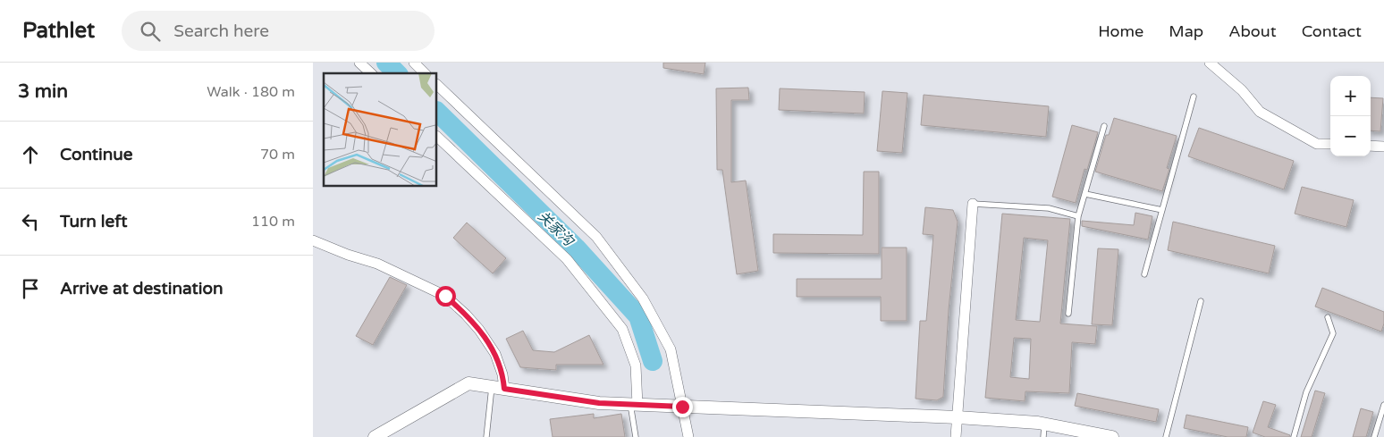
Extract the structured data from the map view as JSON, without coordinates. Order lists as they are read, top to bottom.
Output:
{
  "water": ["关家沟"],
  "page": {
    "header": "Pathlet",
    "search": "Search here",
    "nav": [
      "Home",
      "Map",
      "About",
      "Contact"
    ],
    "heading": ["3 min", "Walk · 180 m"],
    "map_buttons": ["+", "−"],
    "list": [
      ["Continue", "70 m"],
      ["Turn left", "110 m"],
      "Arrive at destination"
    ]
  }
}
